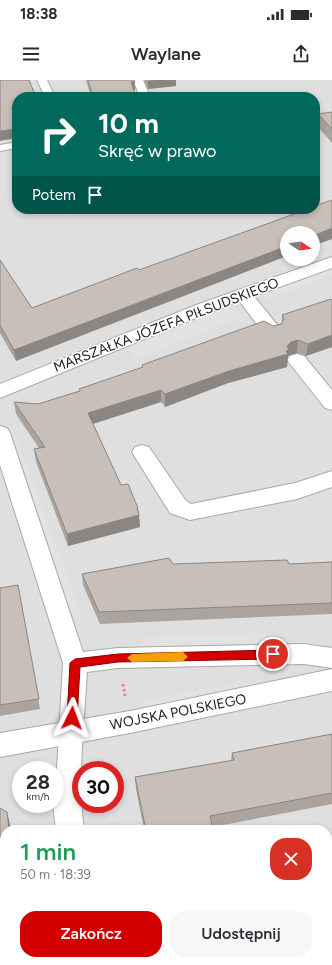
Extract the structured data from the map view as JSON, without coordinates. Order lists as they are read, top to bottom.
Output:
{
  "streets": {
    "street": ["MARSZAŁKA JÓZEFA PIŁSUDSKIEGO", "WOJSKA POLSKIEGO"]
  },
  "north": "right",
  "page": {
    "status": "18:38",
    "header": "Waylane",
    "turn": ["10 m", "Skręć w prawo"],
    "then": "Potem",
    "speed": "28 km/h",
    "limit": "30",
    "heading": ["1 min", "50 m · 18:39"],
    "buttons": ["Zakończ", "Udostępnij"]
  }
}
